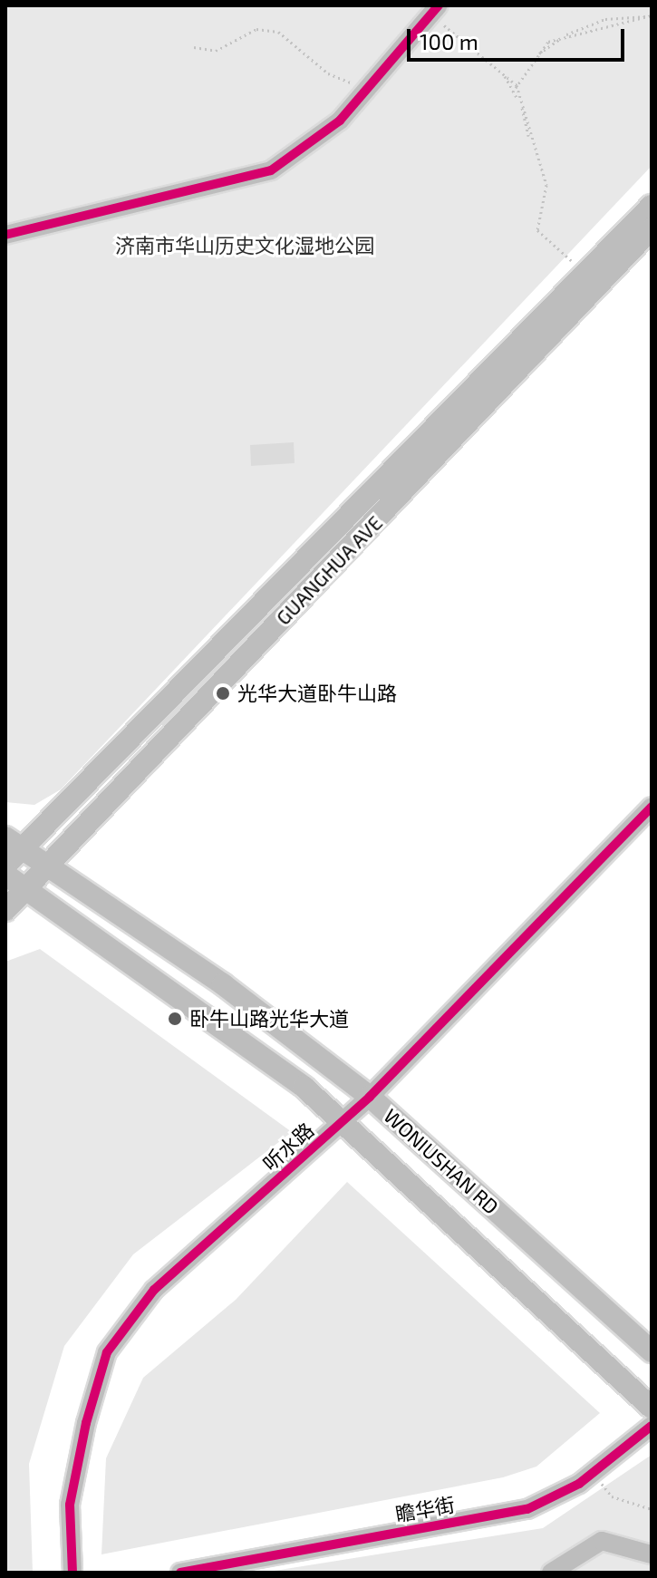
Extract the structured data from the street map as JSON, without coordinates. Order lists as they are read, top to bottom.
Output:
{
  "streets": {
    "main road": ["GUANGHUA AVE", "WONIUSHAN RD"],
    "street": ["听水路", "瞻华街"]
  },
  "crossings": [
    ["GUANGHUA AVE", "WONIUSHAN RD"],
    ["听水路", "WONIUSHAN RD"]
  ],
  "parks": ["济南市华山历史文化湿地公园"],
  "places": ["光华大道卧牛山路", "卧牛山路光华大道"],
  "scale_bar": "100 m"
}
